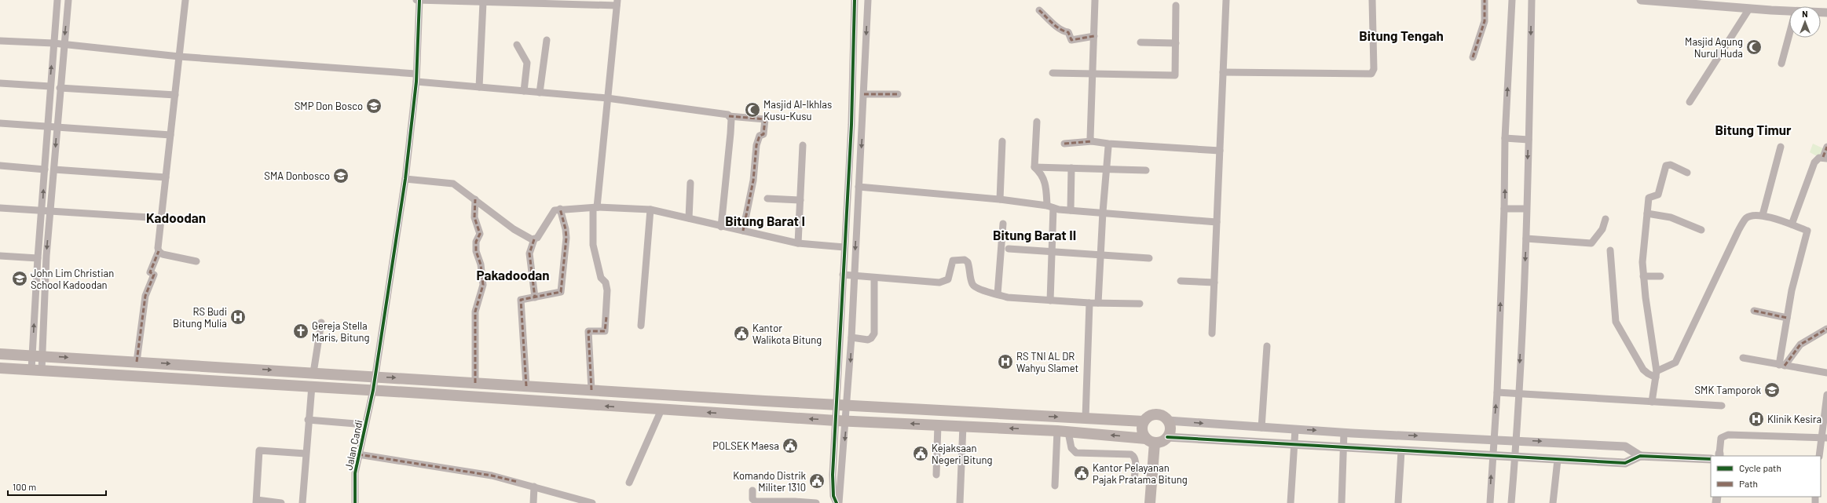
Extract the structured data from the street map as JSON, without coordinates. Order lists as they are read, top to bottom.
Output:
{
  "streets": {
    "street": ["Jalan Candi"]
  },
  "districts": [
    "Bitung Tengah",
    "Bitung Timur",
    "Kadoodan",
    "Bitung Barat I",
    "Bitung Barat II",
    "Pakadoodan"
  ],
  "places": {
    "mosque": ["Masjid Agung Nurul Huda", "Masjid Al-Ikhlas Kusu-Kusu"],
    "school or university": [
      "SMP Don Bosco",
      "SMA Donbosco",
      "John Lim Christian School Kadoodan",
      "SMK Tamporok"
    ],
    "hospital": ["RS Budi Bitung Mulia", "RS TNI AL DR Wahyu Slamet", "Klinik Kesira"],
    "church": ["Gereja Stella Maris, Bitung"],
    "public building": [
      "Kantor Walikota Bitung",
      "POLSEK Maesa",
      "Kejaksaan Negeri Bitung",
      "Kantor Pelayanan Pajak Pratama Bitung",
      "Komando Distrik Militer 1310"
    ]
  },
  "legend": ["Cycle path", "Path"],
  "scale_bar": "100 m",
  "north": "top"
}
